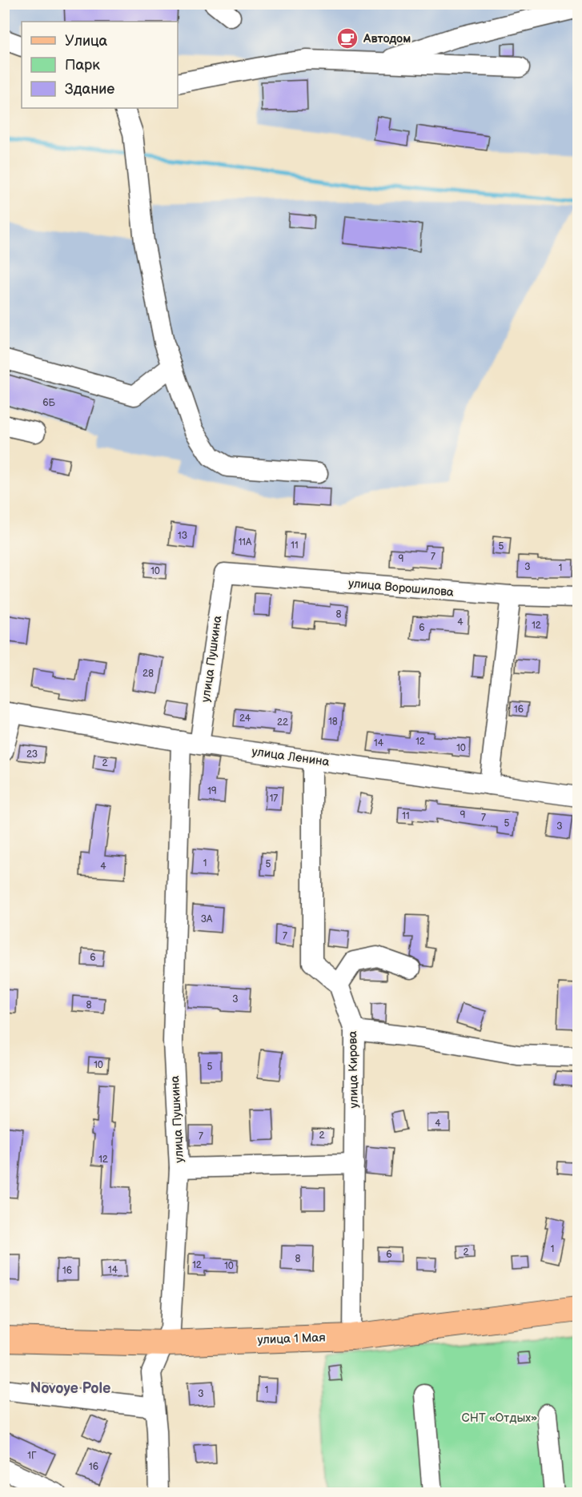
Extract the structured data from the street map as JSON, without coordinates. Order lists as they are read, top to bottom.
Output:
{
  "streets": {
    "main road": ["улица 1 Мая"],
    "street": [
      "улица Ворошилова",
      "улица Пушкина",
      "улица Ленина",
      "улица Кирова"
    ]
  },
  "crossings": [
    ["улица Ворошилова", "улица Пушкина"],
    ["улица Пушкина", "улица Ленина"],
    ["улица Пушкина", "улица 1 Мая"],
    ["улица Кирова", "улица 1 Мая"]
  ],
  "districts": ["Novoye Pole"],
  "parks": ["СНТ «Отдых»"],
  "places": {
    "cafe": ["Автодом"]
  },
  "house_numbers": [
    "6Б",
    "13",
    "11А",
    "11",
    "5",
    "7",
    "9",
    "3",
    "1",
    "10",
    "8",
    "4",
    "12",
    "6",
    "28",
    "16",
    "24",
    "18",
    "22",
    "12",
    "14",
    "10",
    "23",
    "2",
    "19",
    "17",
    "9",
    "11",
    "7",
    "5",
    "3",
    "1",
    "5",
    "4",
    "3А",
    "7",
    "6",
    "3",
    "8",
    "10",
    "5",
    "4",
    "2",
    "7",
    "12",
    "1",
    "2",
    "6",
    "8",
    "12",
    "10",
    "14",
    "16",
    "1",
    "3",
    "1Г",
    "16"
  ],
  "legend": ["Улица", "Парк", "Здание"]
}
